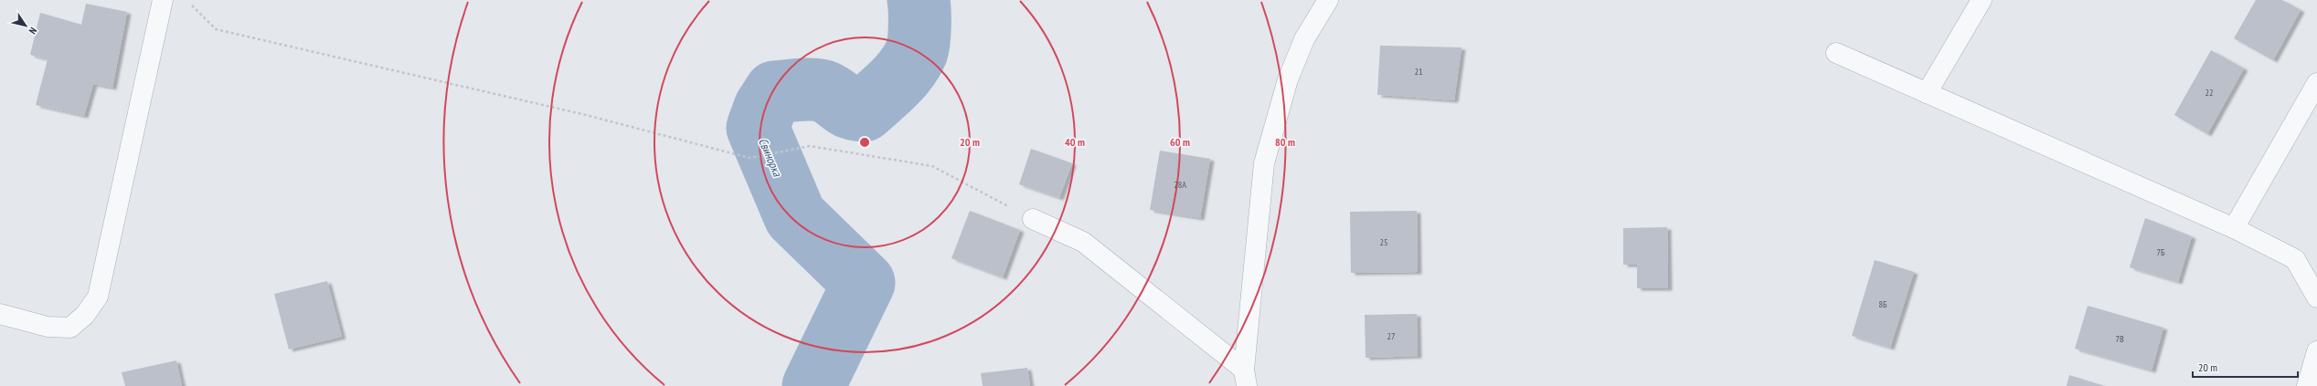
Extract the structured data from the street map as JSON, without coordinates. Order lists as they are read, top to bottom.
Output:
{
  "water": ["Свинорка"],
  "house_numbers": [
    "21",
    "22",
    "28А",
    "25",
    "7Б",
    "8Б",
    "27",
    "7В"
  ],
  "scale_bar": "20 m",
  "north": "bottom right",
  "rings": [
    "20 m",
    "40 m",
    "60 m",
    "80 m"
  ]
}
